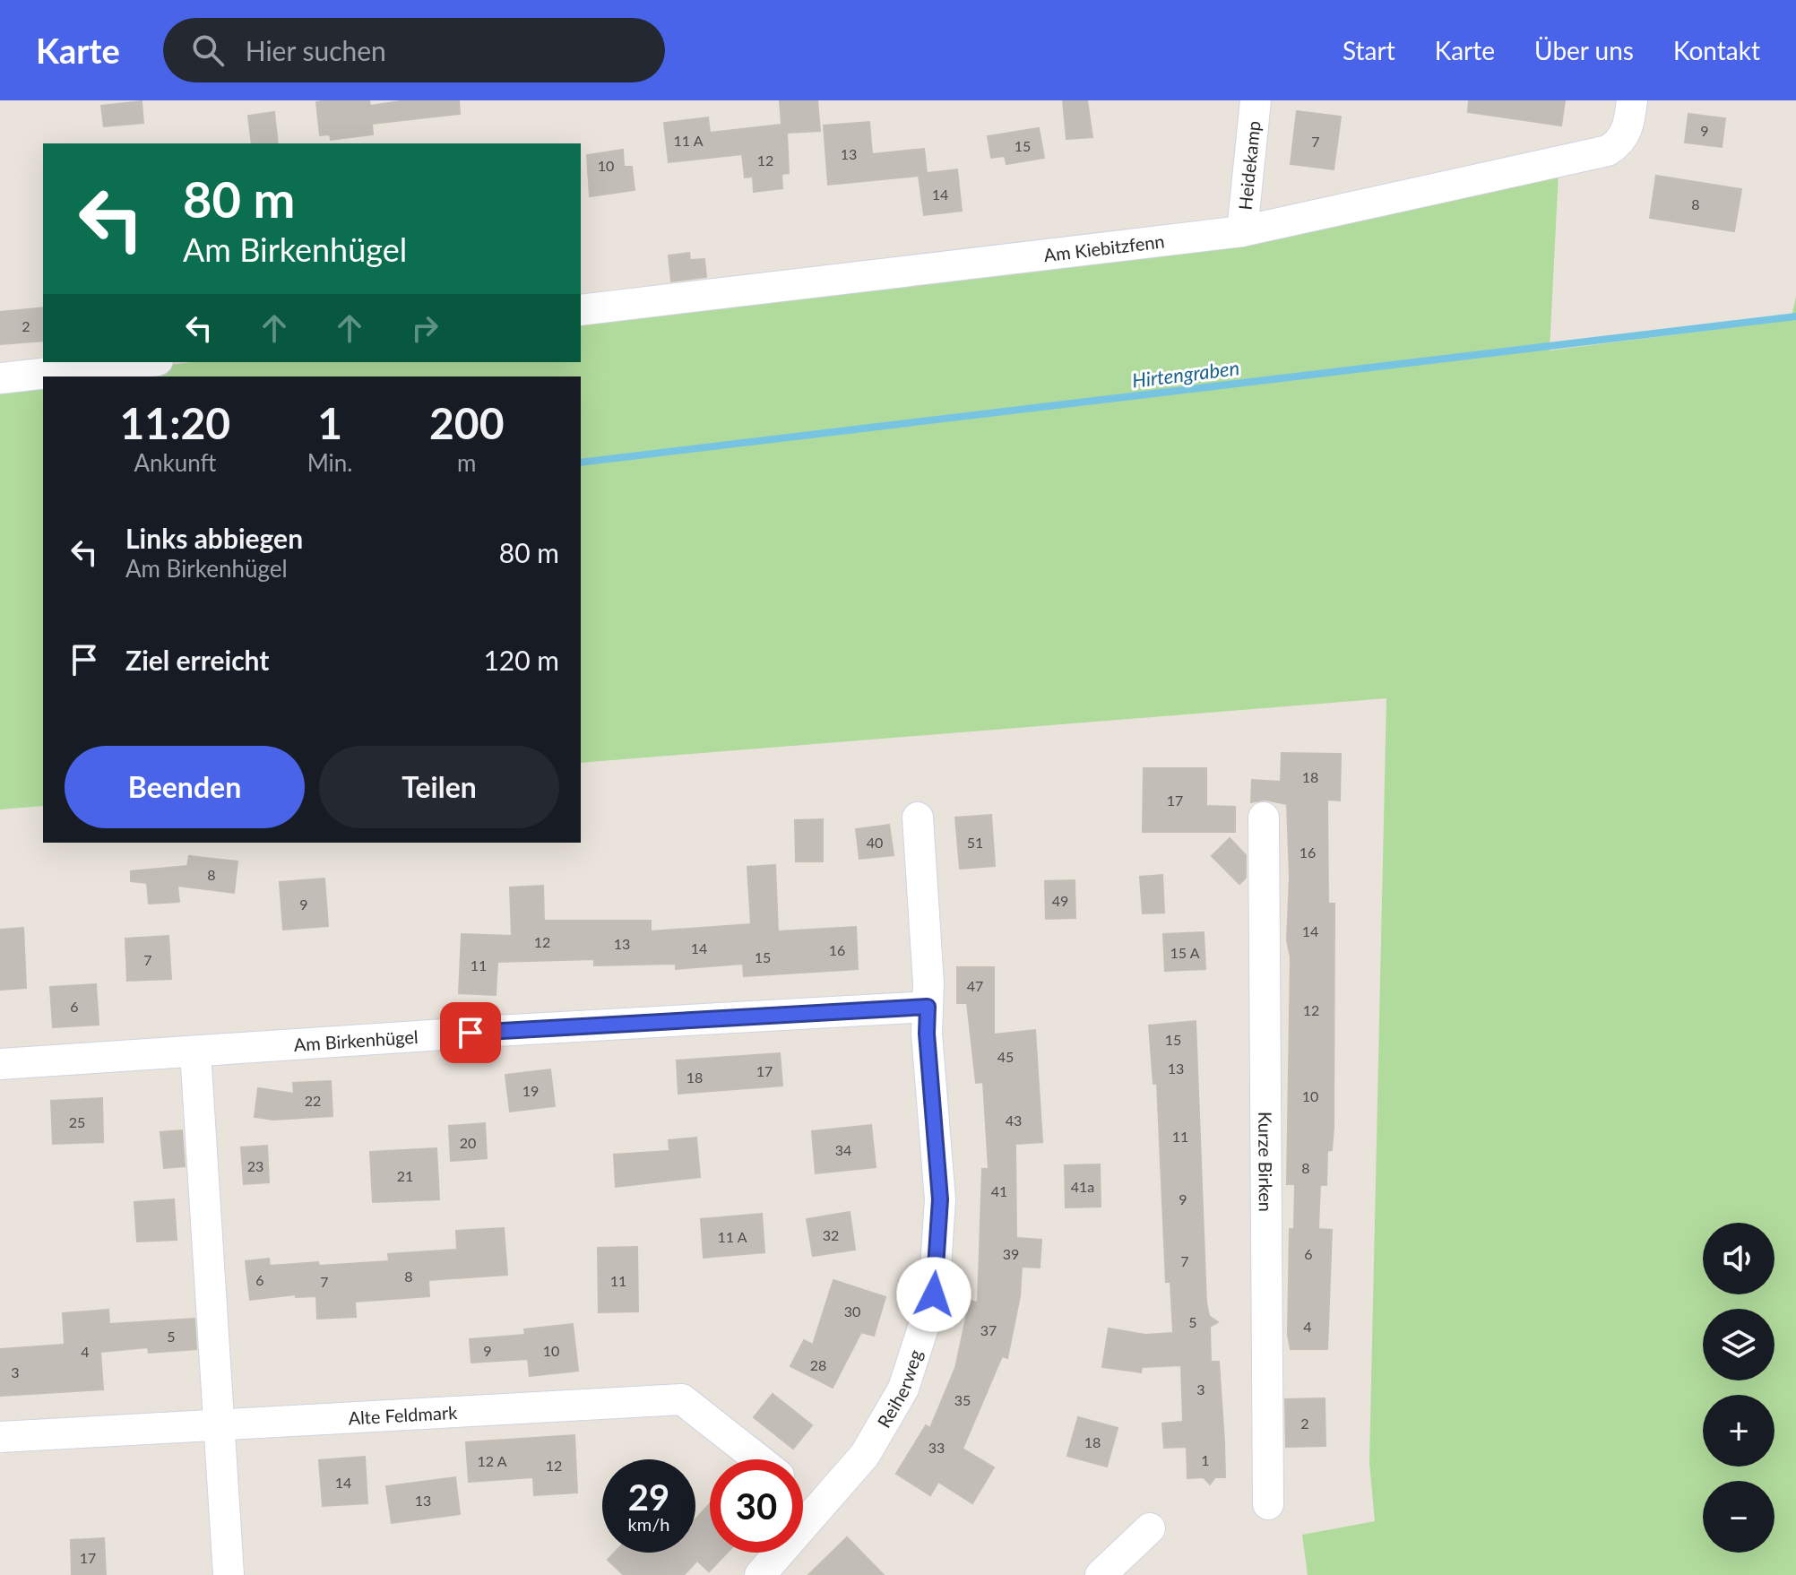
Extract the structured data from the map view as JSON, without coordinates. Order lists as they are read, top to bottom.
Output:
{
  "streets": {
    "street": [
      "Heidekamp",
      "Am Kiebitzfenn",
      "Am Birkenhügel",
      "Kurze Birken",
      "Reiherweg",
      "Alte Feldmark"
    ]
  },
  "crossings": [
    ["Heidekamp", "Am Kiebitzfenn"],
    ["Am Birkenhügel", "Reiherweg"]
  ],
  "water": ["Hirtengraben"],
  "house_numbers": [
    "9",
    "11 A",
    "7",
    "15",
    "13",
    "12",
    "10",
    "14",
    "8",
    "2",
    "18",
    "17",
    "40",
    "51",
    "16",
    "8",
    "49",
    "9",
    "14",
    "12",
    "13",
    "14",
    "16",
    "15 A",
    "15",
    "7",
    "11",
    "47",
    "6",
    "12",
    "15",
    "45",
    "13",
    "17",
    "18",
    "19",
    "10",
    "22",
    "43",
    "25",
    "11",
    "20",
    "34",
    "23",
    "8",
    "21",
    "41a",
    "41",
    "9",
    "32",
    "11 A",
    "39",
    "6",
    "7",
    "8",
    "6",
    "11",
    "7",
    "30",
    "5",
    "4",
    "37",
    "5",
    "9",
    "10",
    "4",
    "28",
    "3",
    "3",
    "35",
    "2",
    "18",
    "33",
    "1",
    "12 A",
    "12",
    "14",
    "13",
    "17"
  ],
  "page": {
    "header": "Karte",
    "search": "Hier suchen",
    "nav": [
      "Start",
      "Karte",
      "Über uns",
      "Kontakt"
    ],
    "turn": ["80 m", "Am Birkenhügel"],
    "eta": [
      "11:20",
      "Ankunft",
      "1",
      "Min.",
      "200",
      "m"
    ],
    "list": [
      {
        "name": "Links abbiegen",
        "note": "Am Birkenhügel",
        "value": "80 m"
      },
      {
        "name": "Ziel erreicht",
        "value": "120 m"
      }
    ],
    "buttons": ["Beenden", "Teilen"],
    "map_buttons": ["+", "−"],
    "speed": "29 km/h",
    "limit": "30"
  }
}
